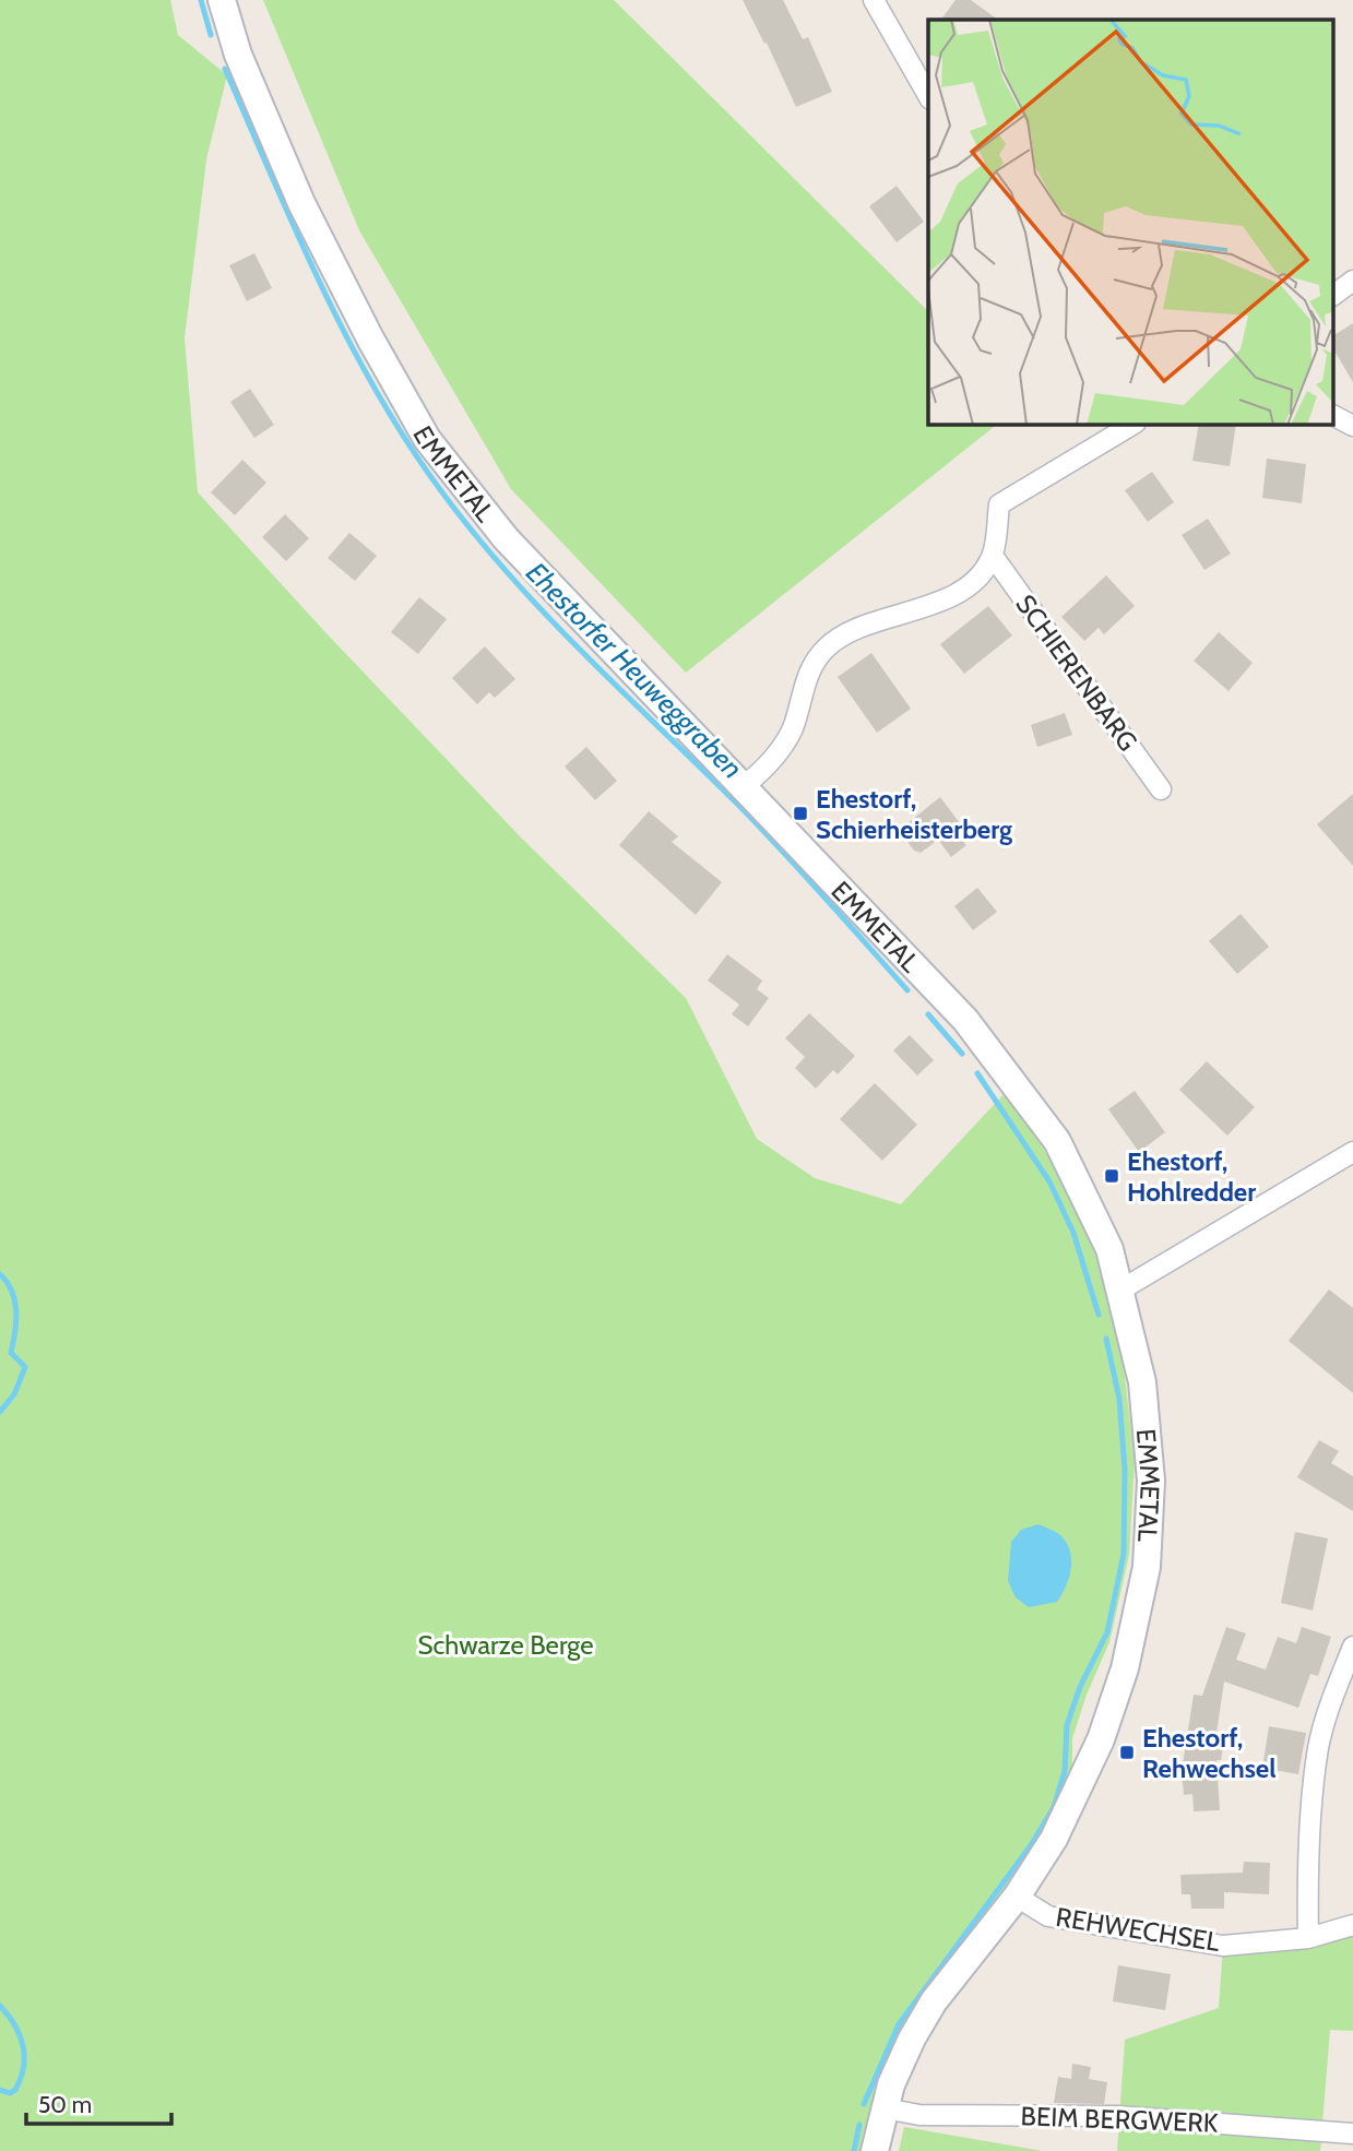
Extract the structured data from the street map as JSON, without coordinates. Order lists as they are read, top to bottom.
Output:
{
  "streets": {
    "main road": ["EMMETAL"],
    "street": ["SCHIERENBARG", "REHWECHSEL", "BEIM BERGWERK"]
  },
  "crossings": [
    ["EMMETAL", "REHWECHSEL"],
    ["EMMETAL", "BEIM BERGWERK"]
  ],
  "water": ["Ehestorfer Heuweggraben"],
  "parks": ["Schwarze Berge"],
  "places": {
    "transit": ["Ehestorf, Schierheisterberg", "Ehestorf, Hohlredder", "Ehestorf, Rehwechsel"]
  },
  "scale_bar": "50 m"
}
